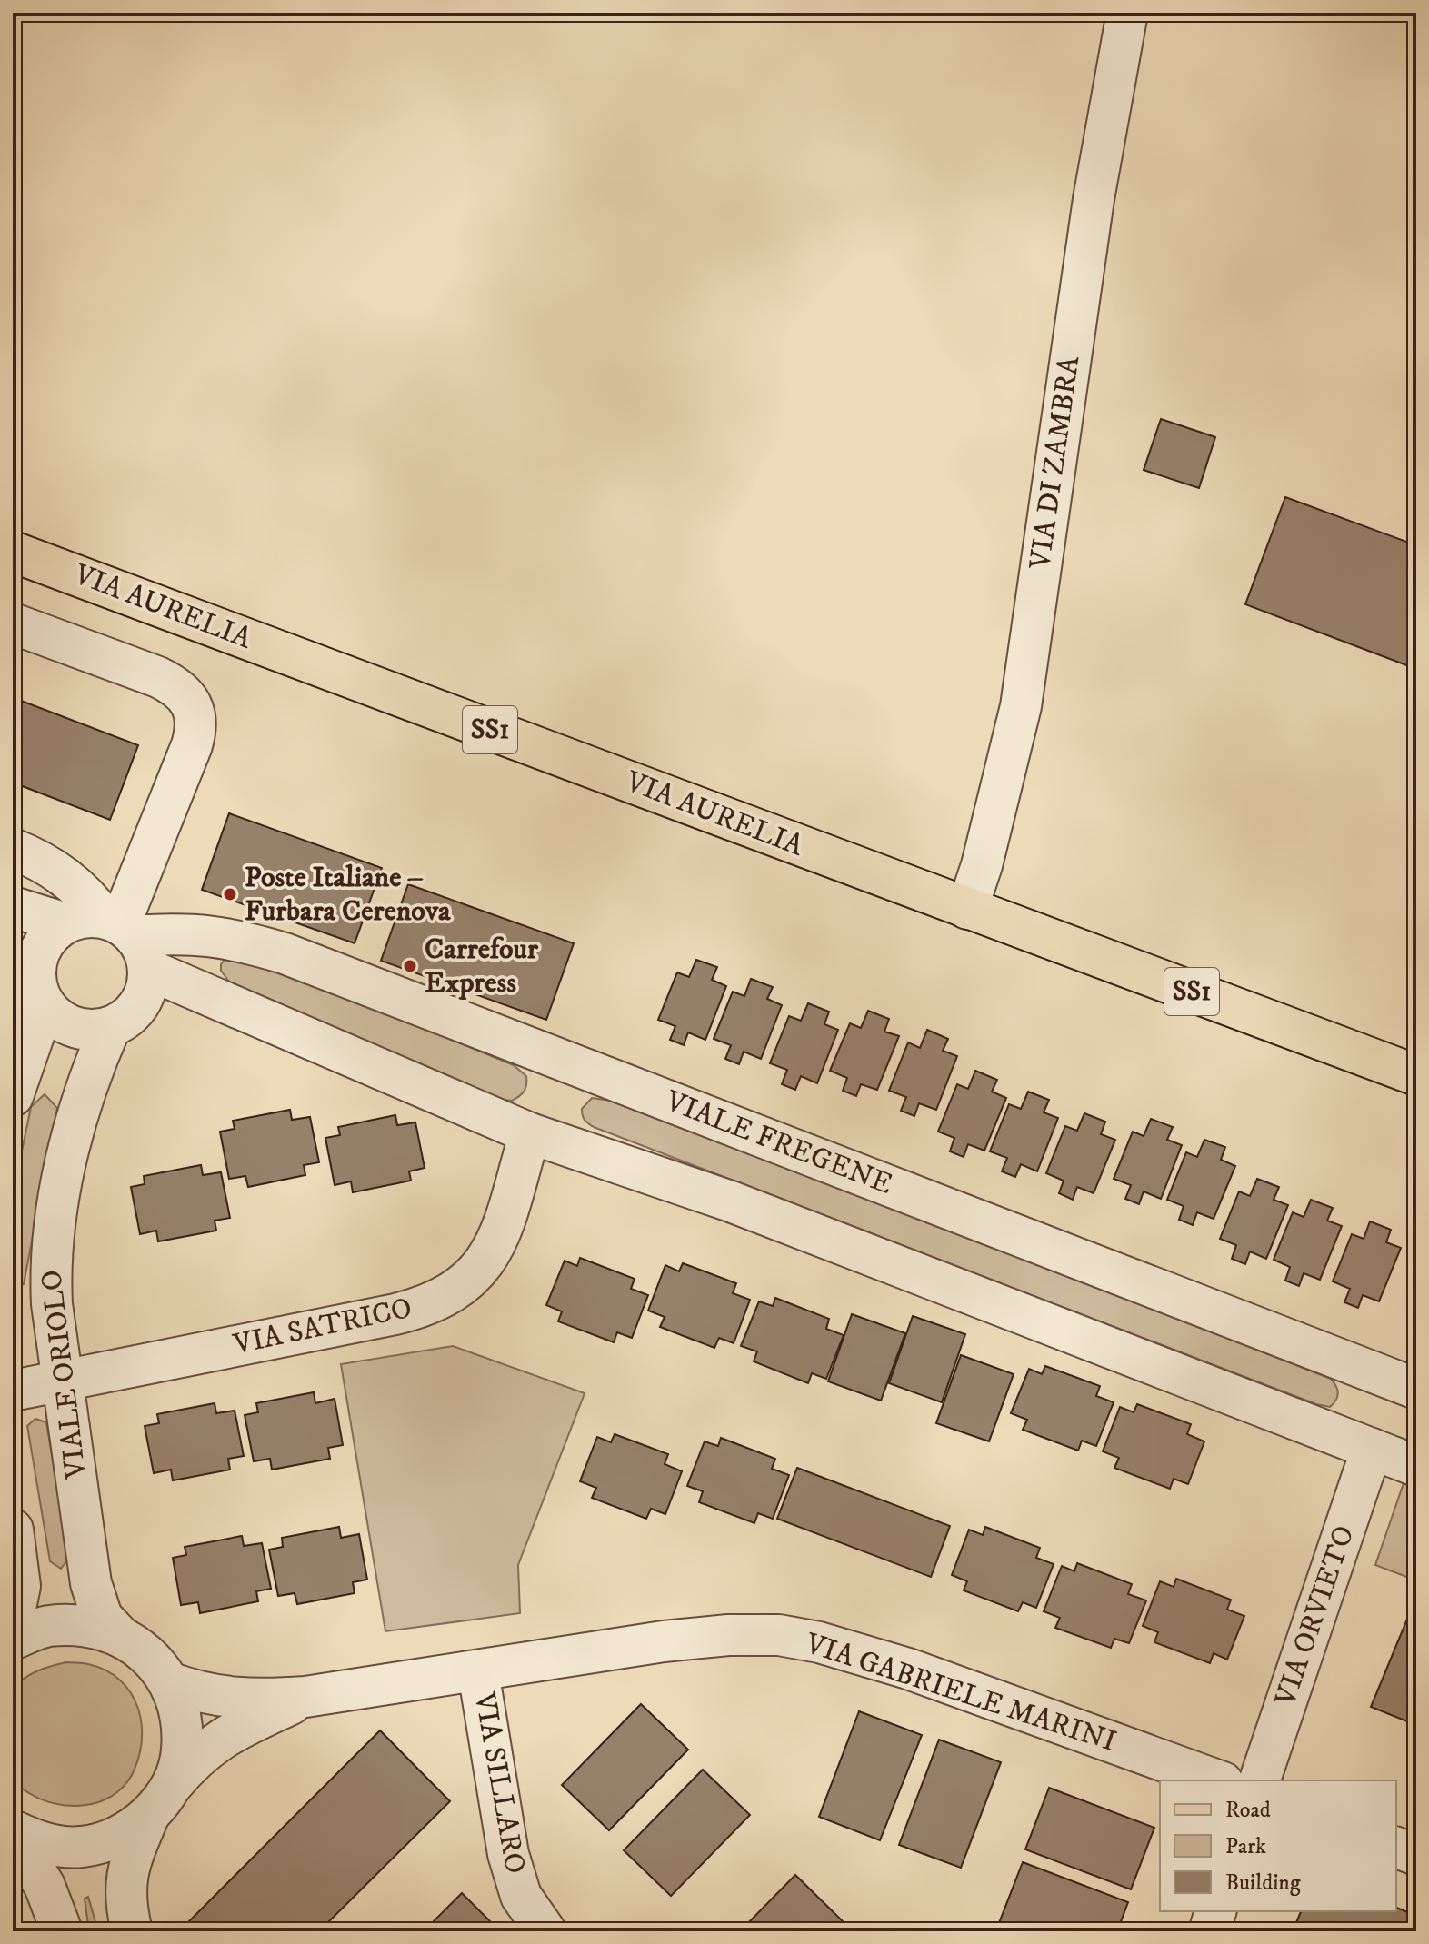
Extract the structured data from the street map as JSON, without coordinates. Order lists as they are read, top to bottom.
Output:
{
  "streets": {
    "main road": ["VIA AURELIA", "SS1"],
    "street": [
      "VIA DI ZAMBRA",
      "VIALE FREGENE",
      "VIA SATRICO",
      "VIALE ORIOLO",
      "VIA ORVIETO",
      "VIA GABRIELE MARINI",
      "VIA SILLARO"
    ]
  },
  "crossings": [
    ["VIA DI ZAMBRA", "VIA AURELIA"],
    ["VIALE FREGENE", "VIA SATRICO"],
    ["VIALE FREGENE", "VIALE ORIOLO"],
    ["VIALE FREGENE", "VIA ORVIETO"],
    ["VIA SATRICO", "VIALE ORIOLO"],
    ["VIA GABRIELE MARINI", "VIA SILLARO"]
  ],
  "places": ["Poste Italiane – Furbara Cerenova", "Carrefour Express"],
  "legend": ["Road", "Park", "Building"]
}
